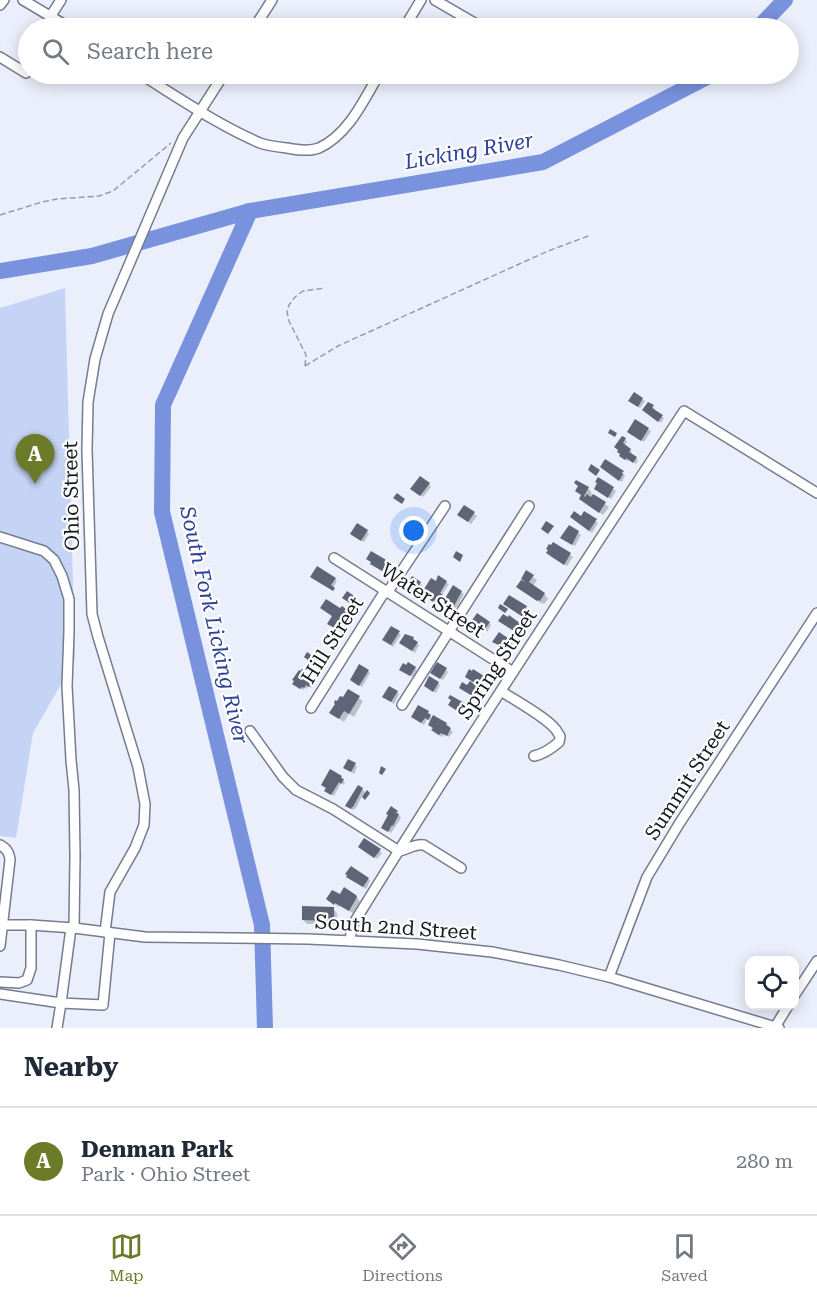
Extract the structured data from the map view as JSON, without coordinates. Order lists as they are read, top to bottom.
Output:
{
  "streets": {
    "street": [
      "Ohio Street",
      "Water Street",
      "Hill Street",
      "Spring Street",
      "Summit Street",
      "South 2nd Street"
    ]
  },
  "crossings": [
    ["Ohio Street", "South 2nd Street"],
    ["Water Street", "Hill Street"],
    ["Water Street", "Spring Street"],
    ["Spring Street", "South 2nd Street"],
    ["Summit Street", "South 2nd Street"]
  ],
  "water": ["Licking River", "South Fork Licking River"],
  "page": {
    "search": "Search here",
    "pins": "A",
    "heading": "Nearby",
    "list": [
      {
        "mark": "A",
        "name": "Denman Park",
        "note": "Park · Ohio Street",
        "value": "280 m"
      }
    ],
    "nav": ["Map", "Directions", "Saved"]
  }
}
